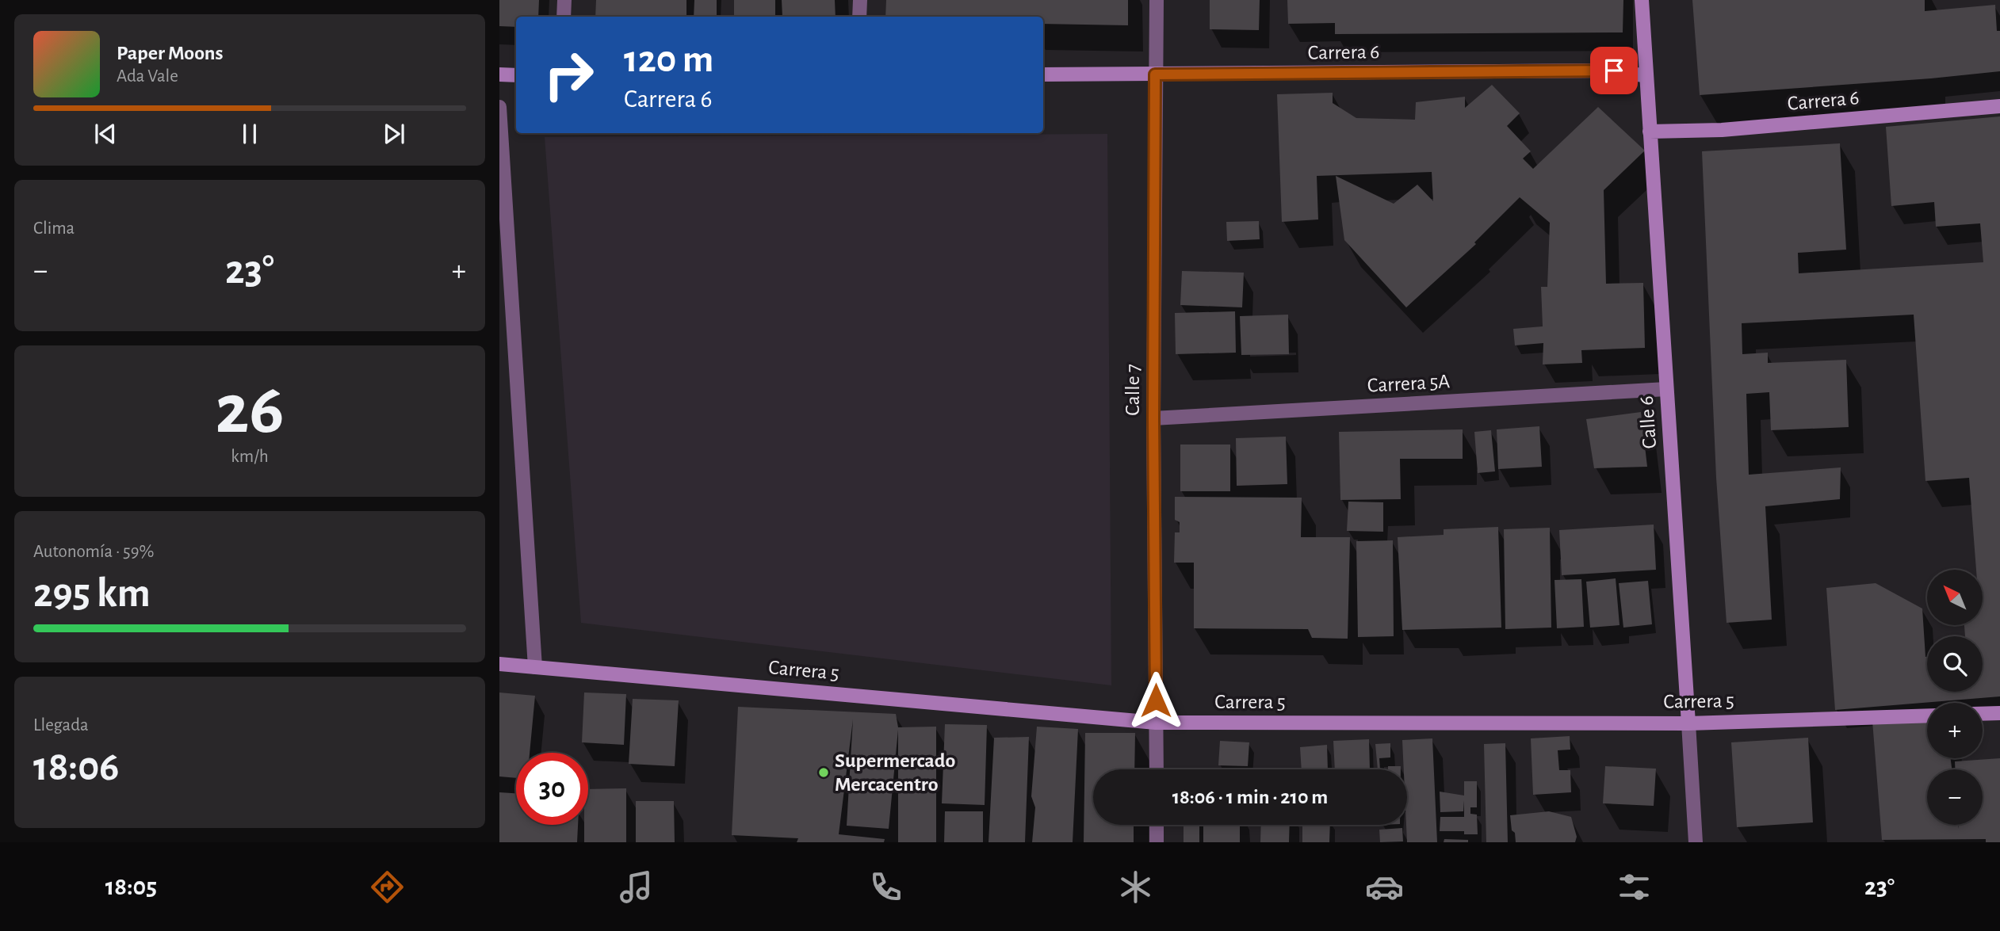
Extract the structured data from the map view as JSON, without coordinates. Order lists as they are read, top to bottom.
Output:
{
  "streets": {
    "street": [
      "Carrera 6",
      "Carrera 5A",
      "Calle 7",
      "Calle 6",
      "Carrera 5"
    ]
  },
  "crossings": [
    ["Carrera 6", "Calle 7"],
    ["Carrera 6", "Calle 6"],
    ["Carrera 5A", "Calle 7"],
    ["Carrera 5A", "Calle 6"],
    ["Calle 7", "Carrera 5"],
    ["Calle 6", "Carrera 5"]
  ],
  "places": ["Supermercado Mercacentro"],
  "north": "top left",
  "page": {
    "turn": ["120 m", "Carrera 6"],
    "song": ["Paper Moons", "Ada Vale"],
    "tile": [
      "Clima",
      ["26", "km/h"],
      ["Autonomía · 59%", "295 km"],
      ["Llegada", "18:06"]
    ],
    "heat": ["−", "23°", "+"],
    "map_buttons": ["+", "−"],
    "limit": "30",
    "trip": "18:06 · 1 min · 210 m",
    "tabs": ["18:05", "23°"]
  }
}
